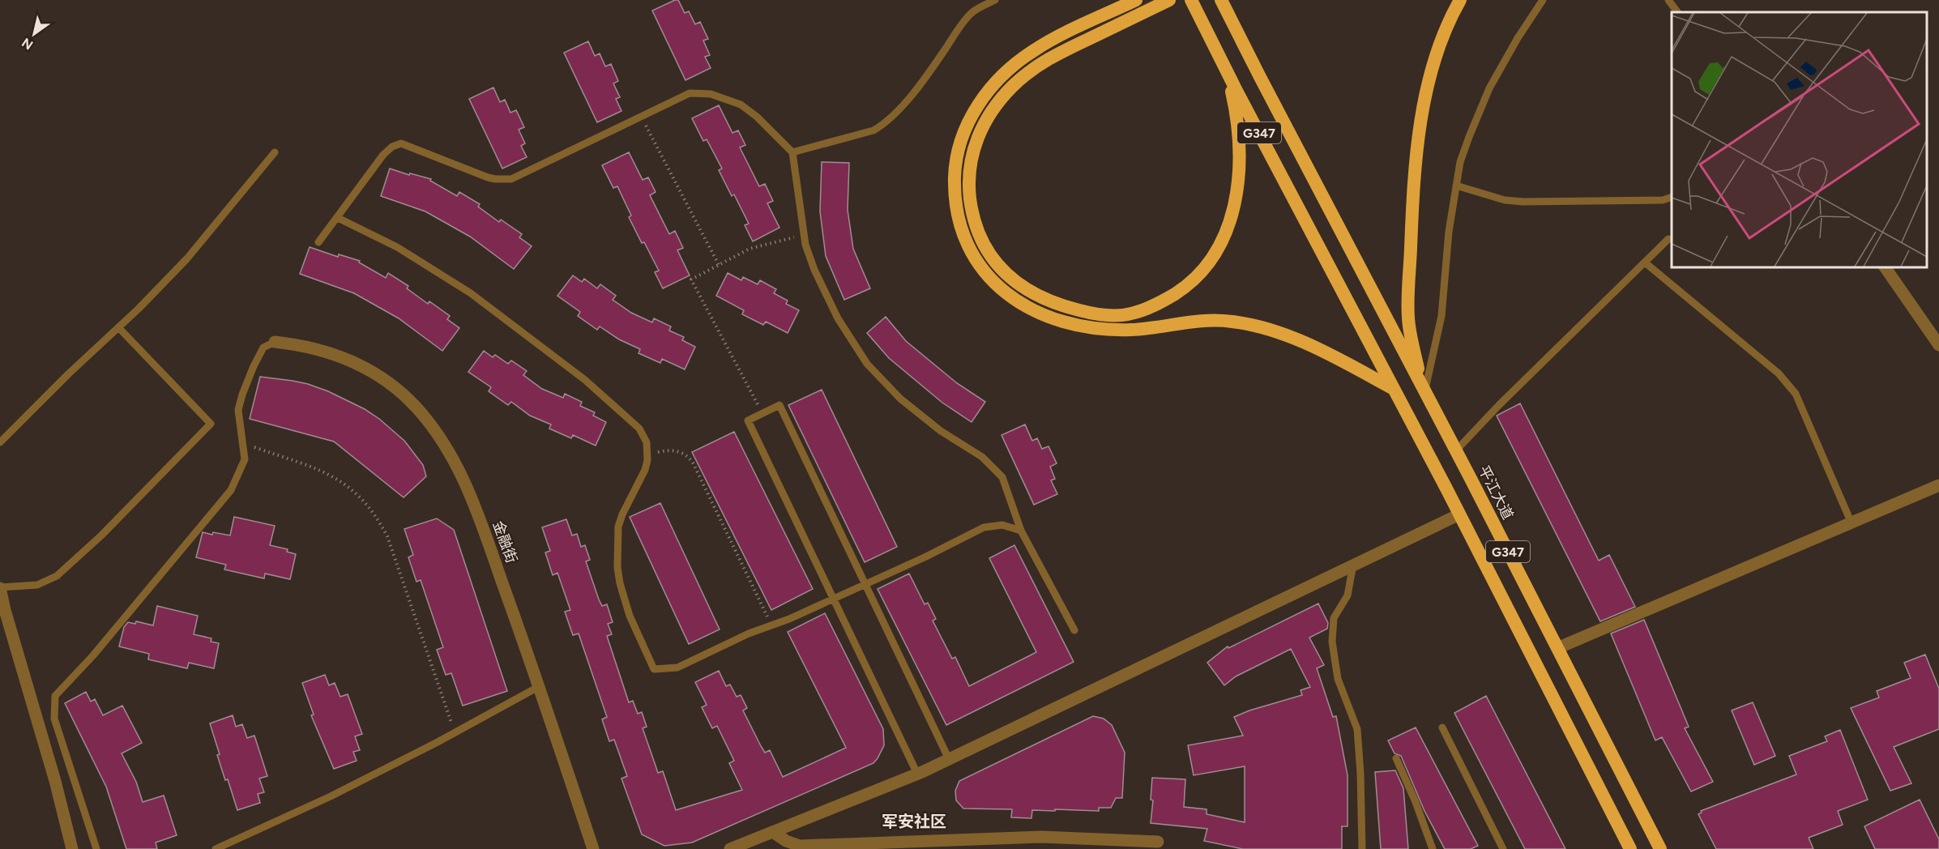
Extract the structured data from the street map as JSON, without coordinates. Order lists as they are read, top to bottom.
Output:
{
  "streets": {
    "highway": ["G347", "平江大道"],
    "street": ["金融街"]
  },
  "districts": ["军安社区"],
  "north": "bottom left"
}
